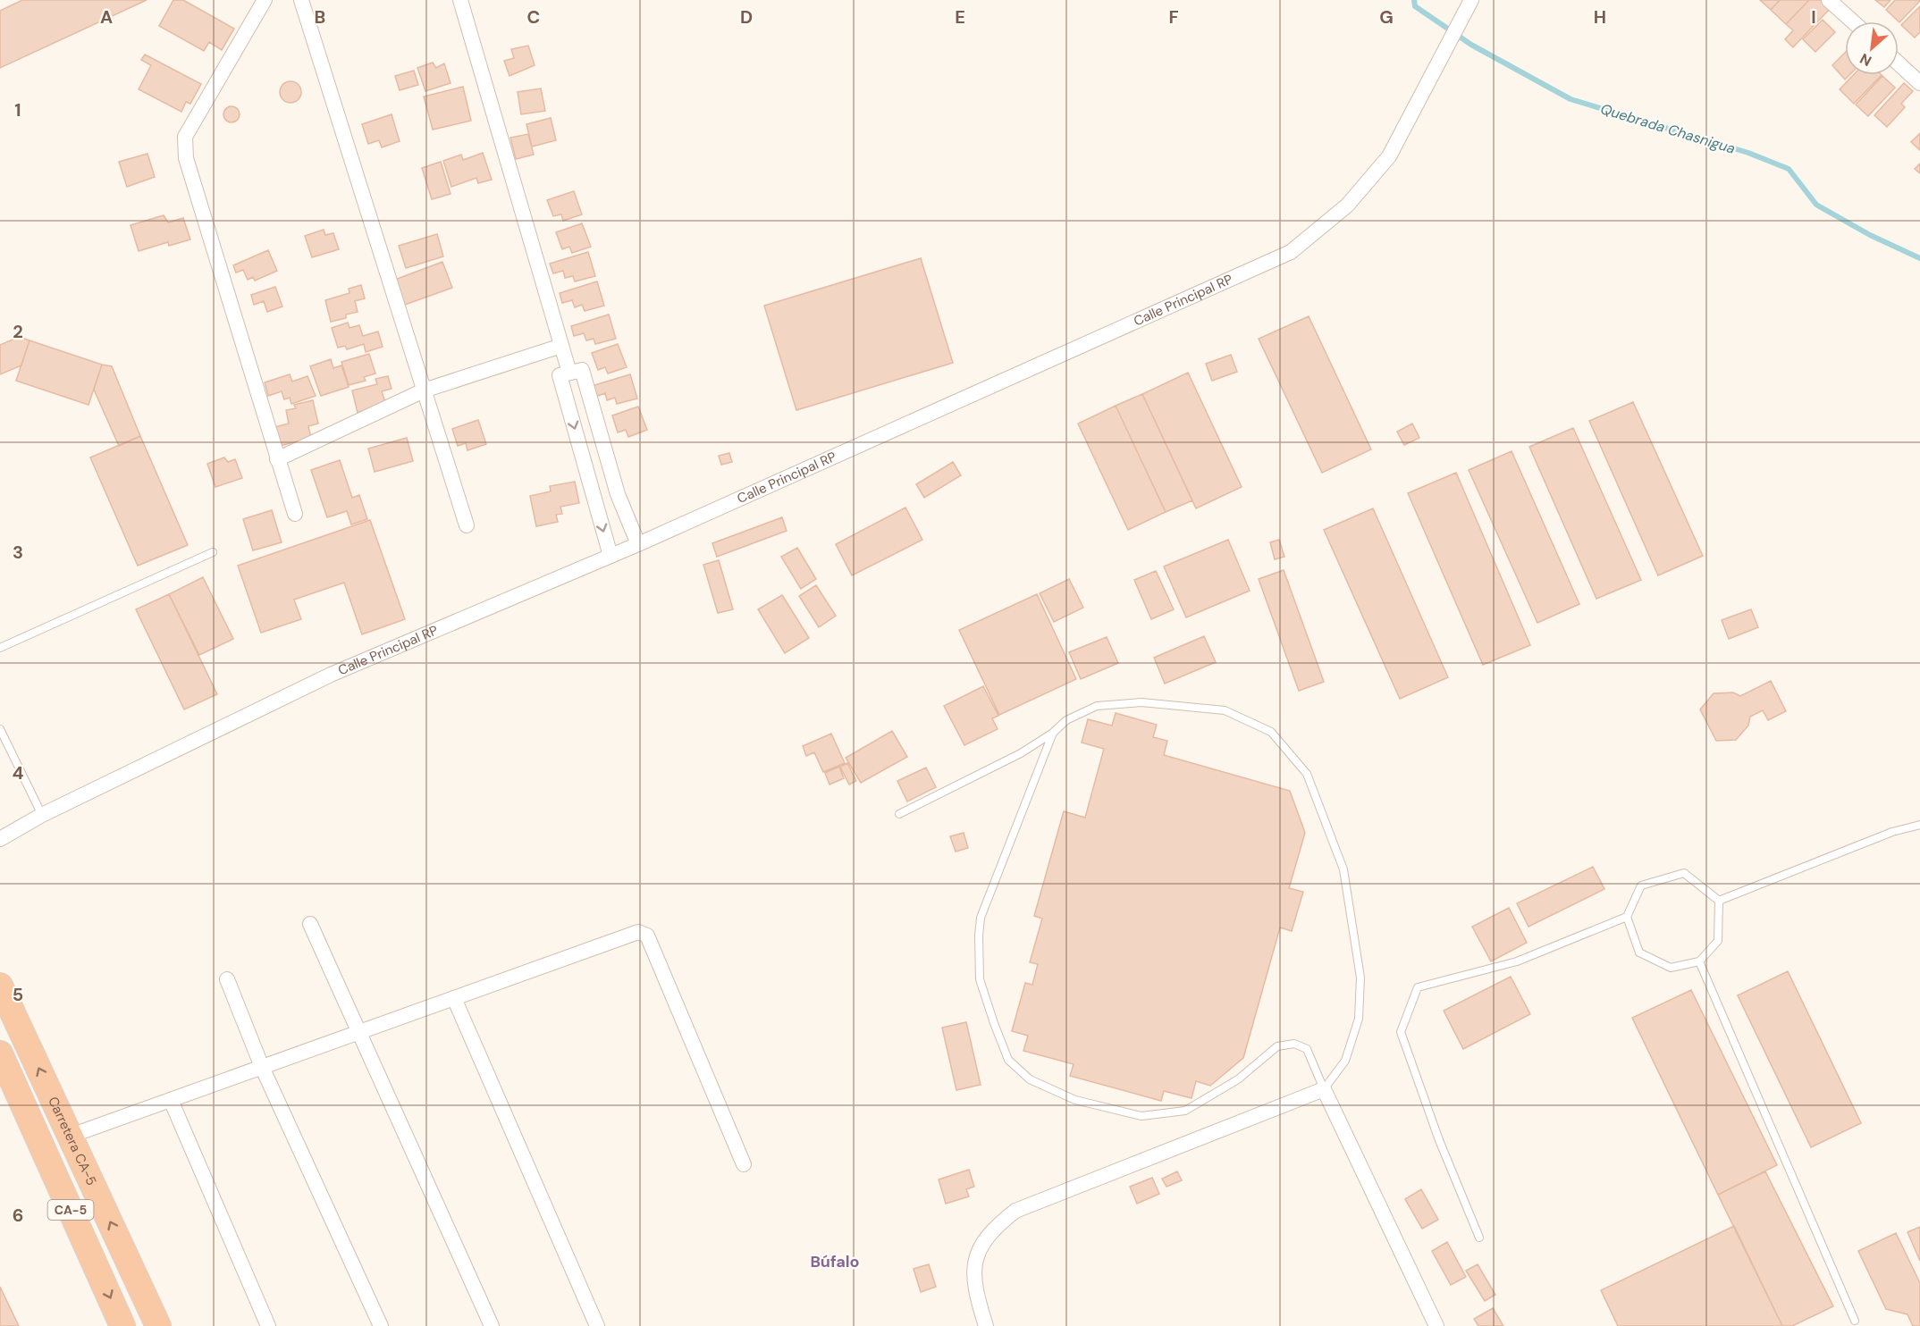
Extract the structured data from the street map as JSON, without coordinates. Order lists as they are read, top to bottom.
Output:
{
  "streets": {
    "highway": ["Carretera CA-5", "CA-5"],
    "street": ["Calle Principal RP"]
  },
  "districts": ["Búfalo"],
  "water": ["Quebrada Chasnigua"],
  "north": "bottom left",
  "grid": {
    "columns": [
      "A",
      "B",
      "C",
      "D",
      "E",
      "F",
      "G",
      "H",
      "I"
    ],
    "rows": [
      "1",
      "2",
      "3",
      "4",
      "5",
      "6"
    ]
  }
}
